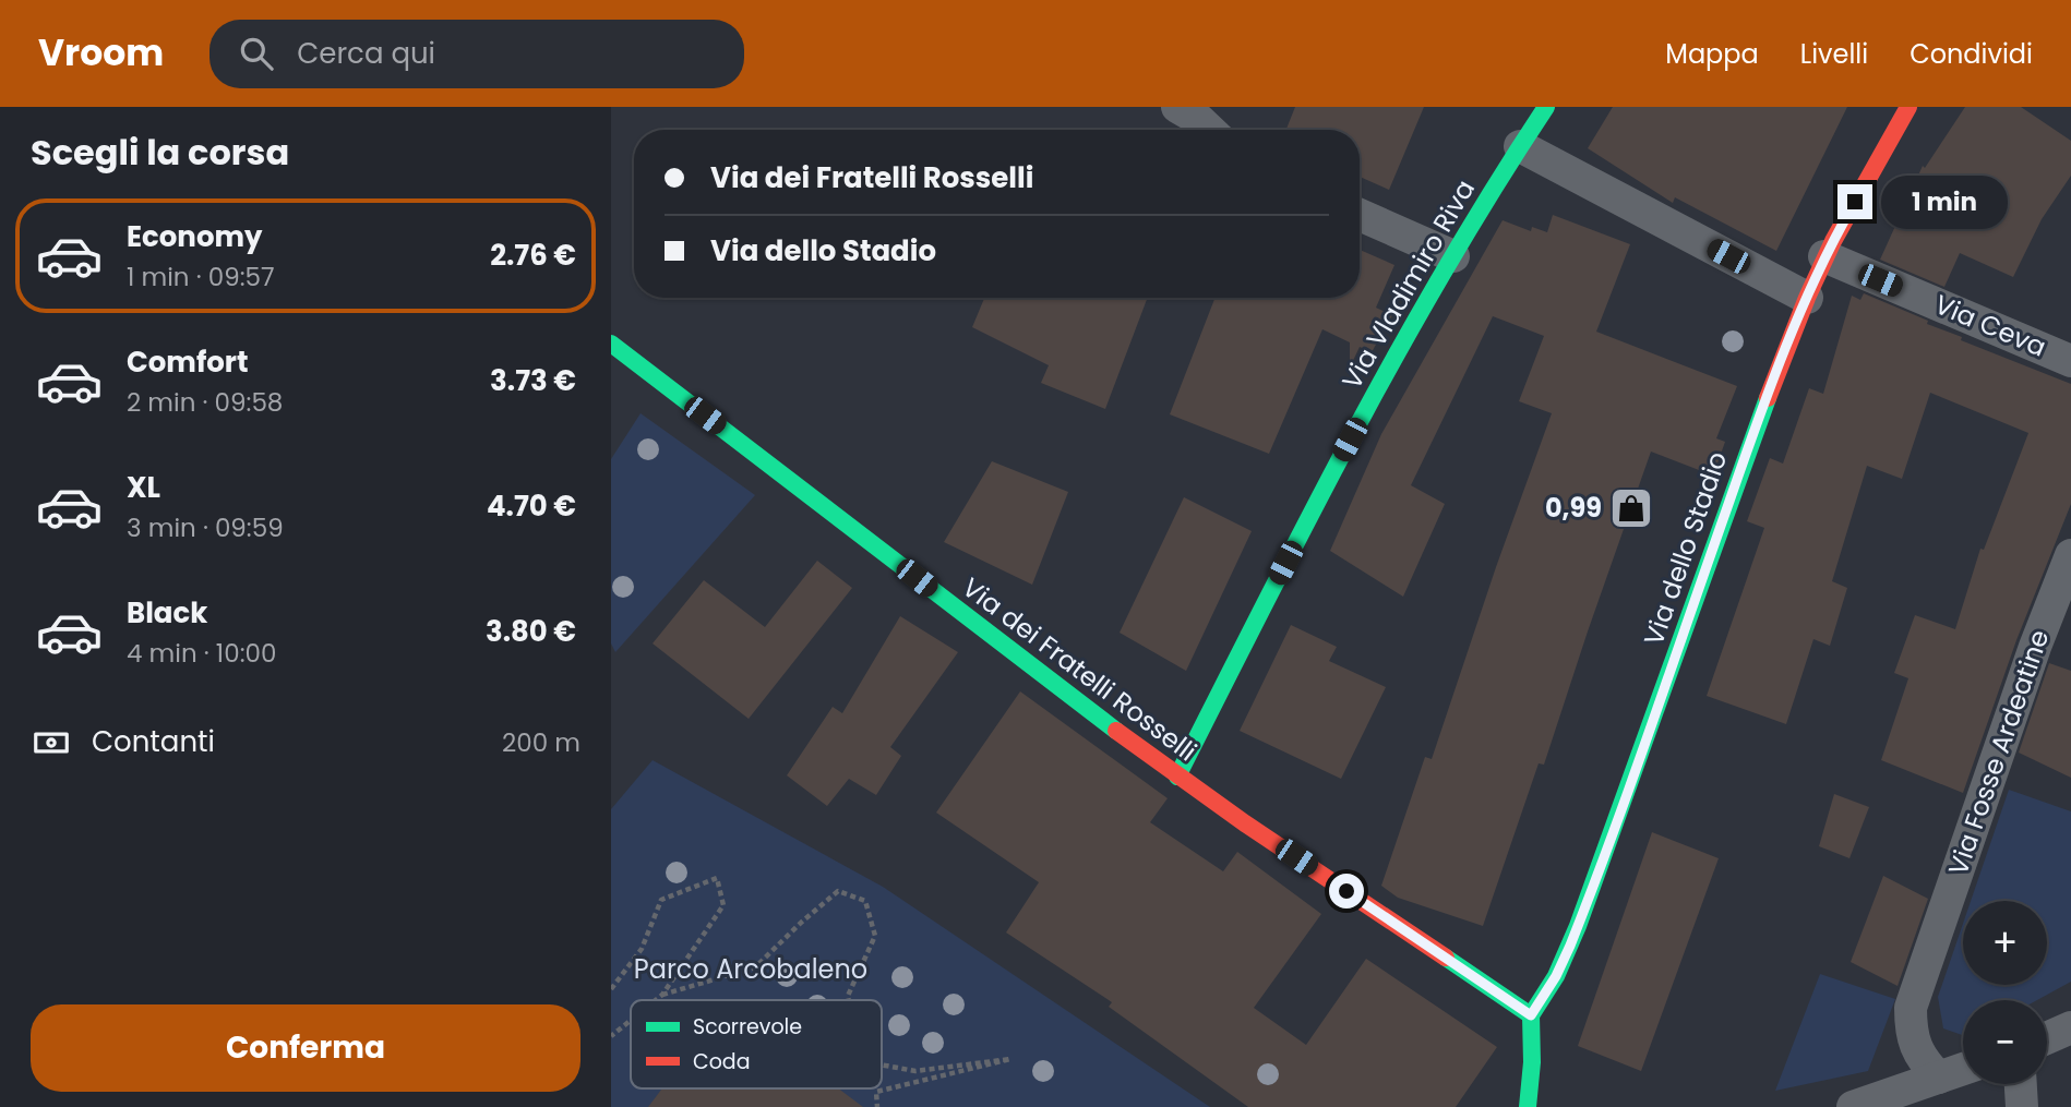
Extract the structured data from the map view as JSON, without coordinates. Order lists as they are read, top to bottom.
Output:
{
  "streets": {
    "street": [
      "Via Vladimiro Riva",
      "Via Ceva",
      "Via dello Stadio",
      "Via dei Fratelli Rosselli",
      "Via Fosse Ardeatine"
    ]
  },
  "crossings": [
    ["Via Vladimiro Riva", "Via dei Fratelli Rosselli"],
    ["Via Ceva", "Via dello Stadio"],
    ["Via dello Stadio", "Via dei Fratelli Rosselli"]
  ],
  "parks": ["Parco Arcobaleno"],
  "places": {
    "shop": ["0,99"]
  },
  "legend": ["Scorrevole", "Coda"],
  "page": {
    "header": "Vroom",
    "search": "Cerca qui",
    "nav": ["Mappa", "Livelli", "Condividi"],
    "heading": "Scegli la corsa",
    "banner": ["Via dei Fratelli Rosselli", "Via dello Stadio"],
    "bubble": "1 min",
    "list": [
      {
        "name": "Economy",
        "note": "1 min · 09:57",
        "value": "2.76 €"
      },
      {
        "name": "Comfort",
        "note": "2 min · 09:58",
        "value": "3.73 €"
      },
      {
        "name": "XL",
        "note": "3 min · 09:59",
        "value": "4.70 €"
      },
      {
        "name": "Black",
        "note": "4 min · 10:00",
        "value": "3.80 €"
      }
    ],
    "pay": ["Contanti", "200 m"],
    "map_buttons": ["+", "−"],
    "buttons": "Conferma"
  }
}
